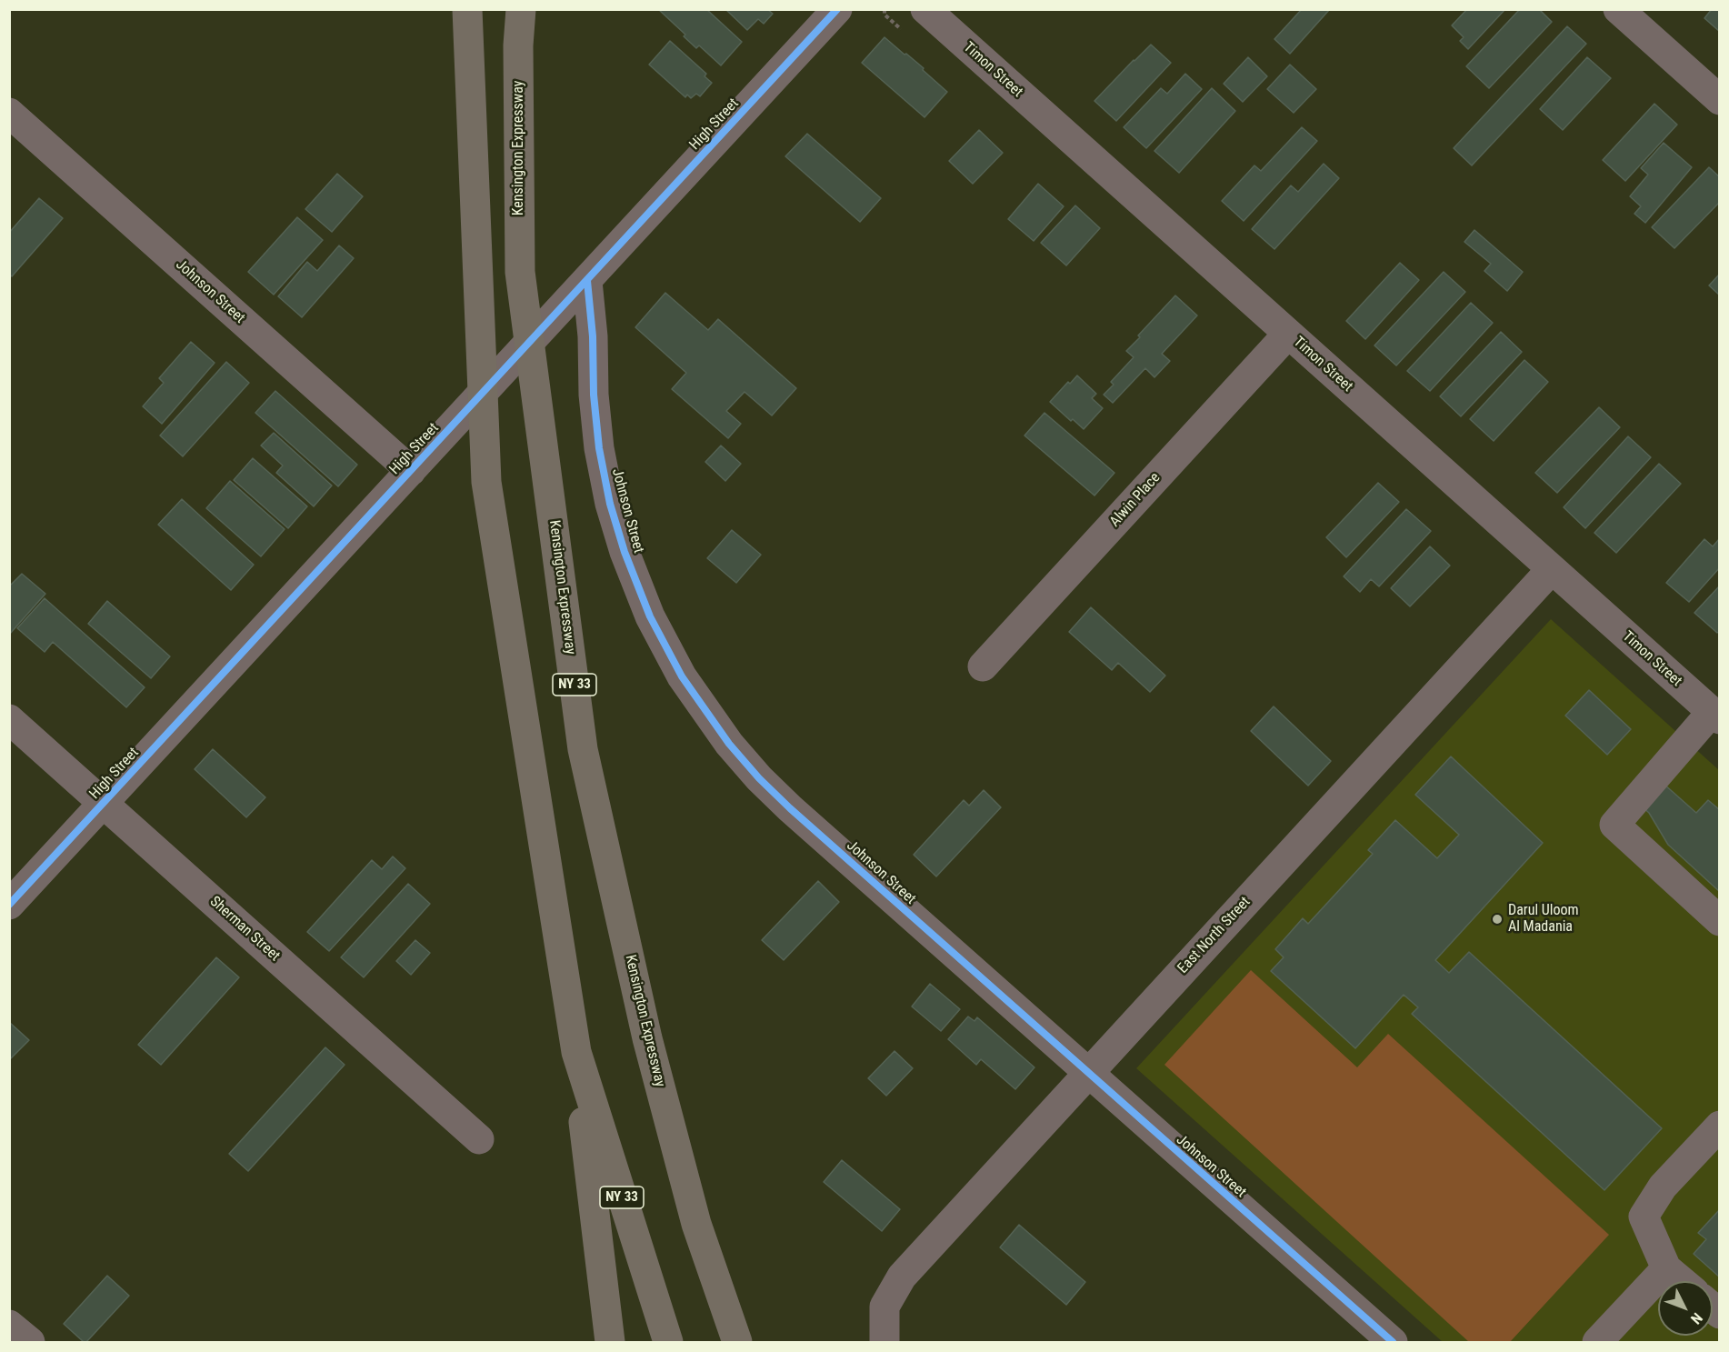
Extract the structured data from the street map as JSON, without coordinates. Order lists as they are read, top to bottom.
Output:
{
  "streets": {
    "highway": ["Kensington Expressway", "NY 33"],
    "street": [
      "Timon Street",
      "High Street",
      "Johnson Street",
      "Alwin Place",
      "Sherman Street",
      "East North Street"
    ]
  },
  "crossings": [
    ["Timon Street", "Alwin Place"],
    ["Timon Street", "East North Street"],
    ["High Street", "Johnson Street"],
    ["High Street", "Sherman Street"],
    ["Johnson Street", "East North Street"]
  ],
  "places": ["Darul Uloom Al Madania"],
  "north": "bottom right"
}
